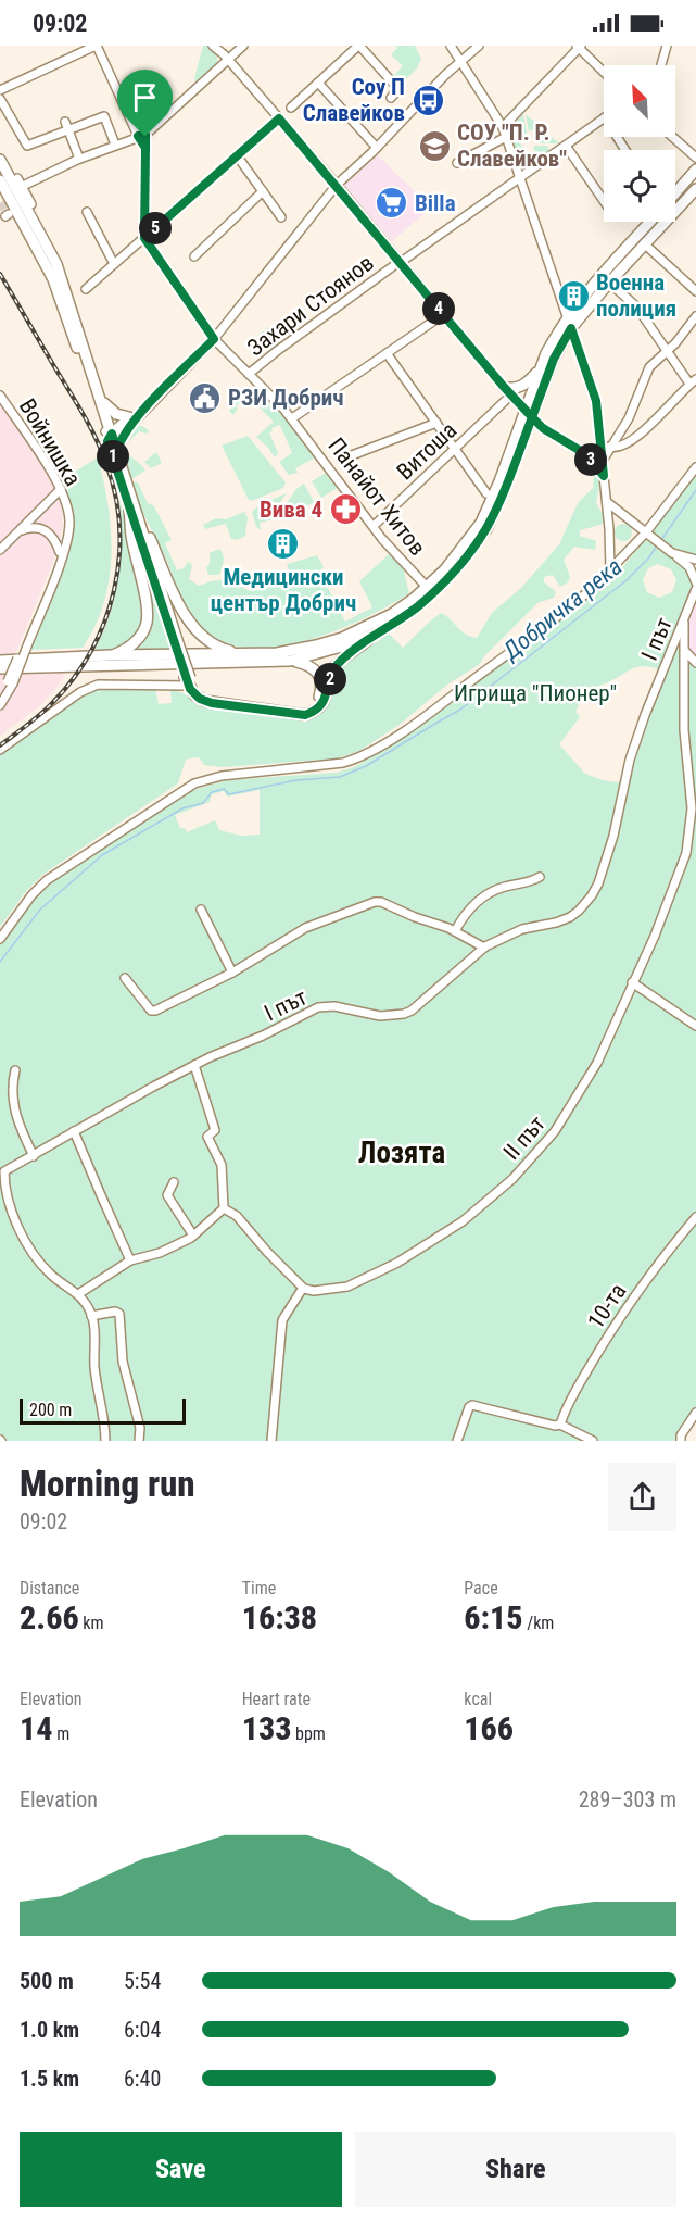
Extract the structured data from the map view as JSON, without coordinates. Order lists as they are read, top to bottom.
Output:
{
  "streets": {
    "street": [
      "Захари Стоянов",
      "Войнишка",
      "Витоша",
      "Панайот Хитов",
      "І път",
      "ІІ път",
      "10-та"
    ]
  },
  "crossings": [
    ["Захари Стоянов", "Панайот Хитов"],
    ["Витоша", "Панайот Хитов"],
    ["І път", "ІІ път"]
  ],
  "districts": ["Лозята"],
  "water": ["Добричка река"],
  "parks": ["Игрища \"Пионер\""],
  "places": {
    "bus stop": ["Соу П Славейков"],
    "school or university": ["СОУ \"П. Р. Славейков\""],
    "supermarket": ["Billa"],
    "building": ["Военна полиция", "Медицински център Добрич"],
    "public building": ["РЗИ Добрич"],
    "pharmacy": ["Вива 4"]
  },
  "scale_bar": "200 m",
  "north": "top left",
  "page": {
    "status": "09:02",
    "pins": [
      "5",
      "4",
      "1",
      "3",
      "2"
    ],
    "scale": "200 m",
    "heading": ["Morning run", "09:02"],
    "stats": [
      ["Distance", "2.66 km"],
      ["Time", "16:38"],
      ["Pace", "6:15 /km"],
      ["Elevation", "14 m"],
      ["Heart rate", "133 bpm"],
      ["kcal", "166"]
    ],
    "chart": ["Elevation", "289–303 m"],
    "list": [
      {
        "name": "500 m",
        "note": "5:54"
      },
      {
        "name": "1.0 km",
        "note": "6:04"
      },
      {
        "name": "1.5 km",
        "note": "6:40"
      }
    ],
    "buttons": ["Save", "Share"]
  }
}
